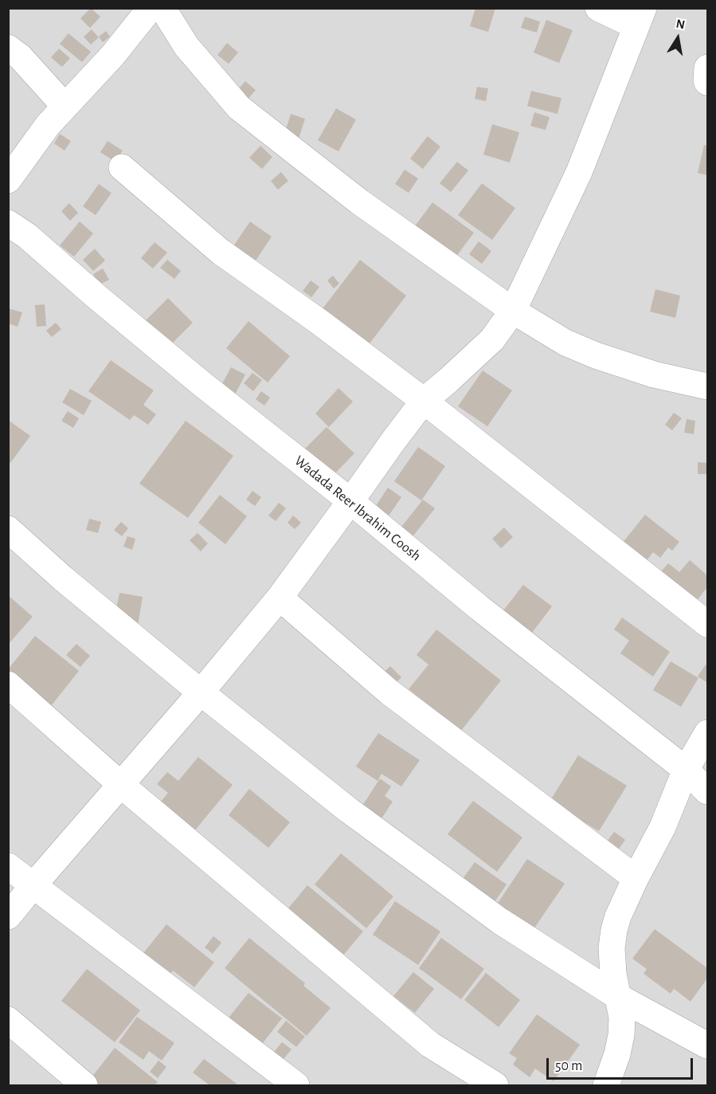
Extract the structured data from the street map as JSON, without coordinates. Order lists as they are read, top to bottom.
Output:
{
  "streets": {
    "street": ["Wadada Reer Ibrahim Coosh"]
  },
  "scale_bar": "50 m",
  "north": "top"
}
